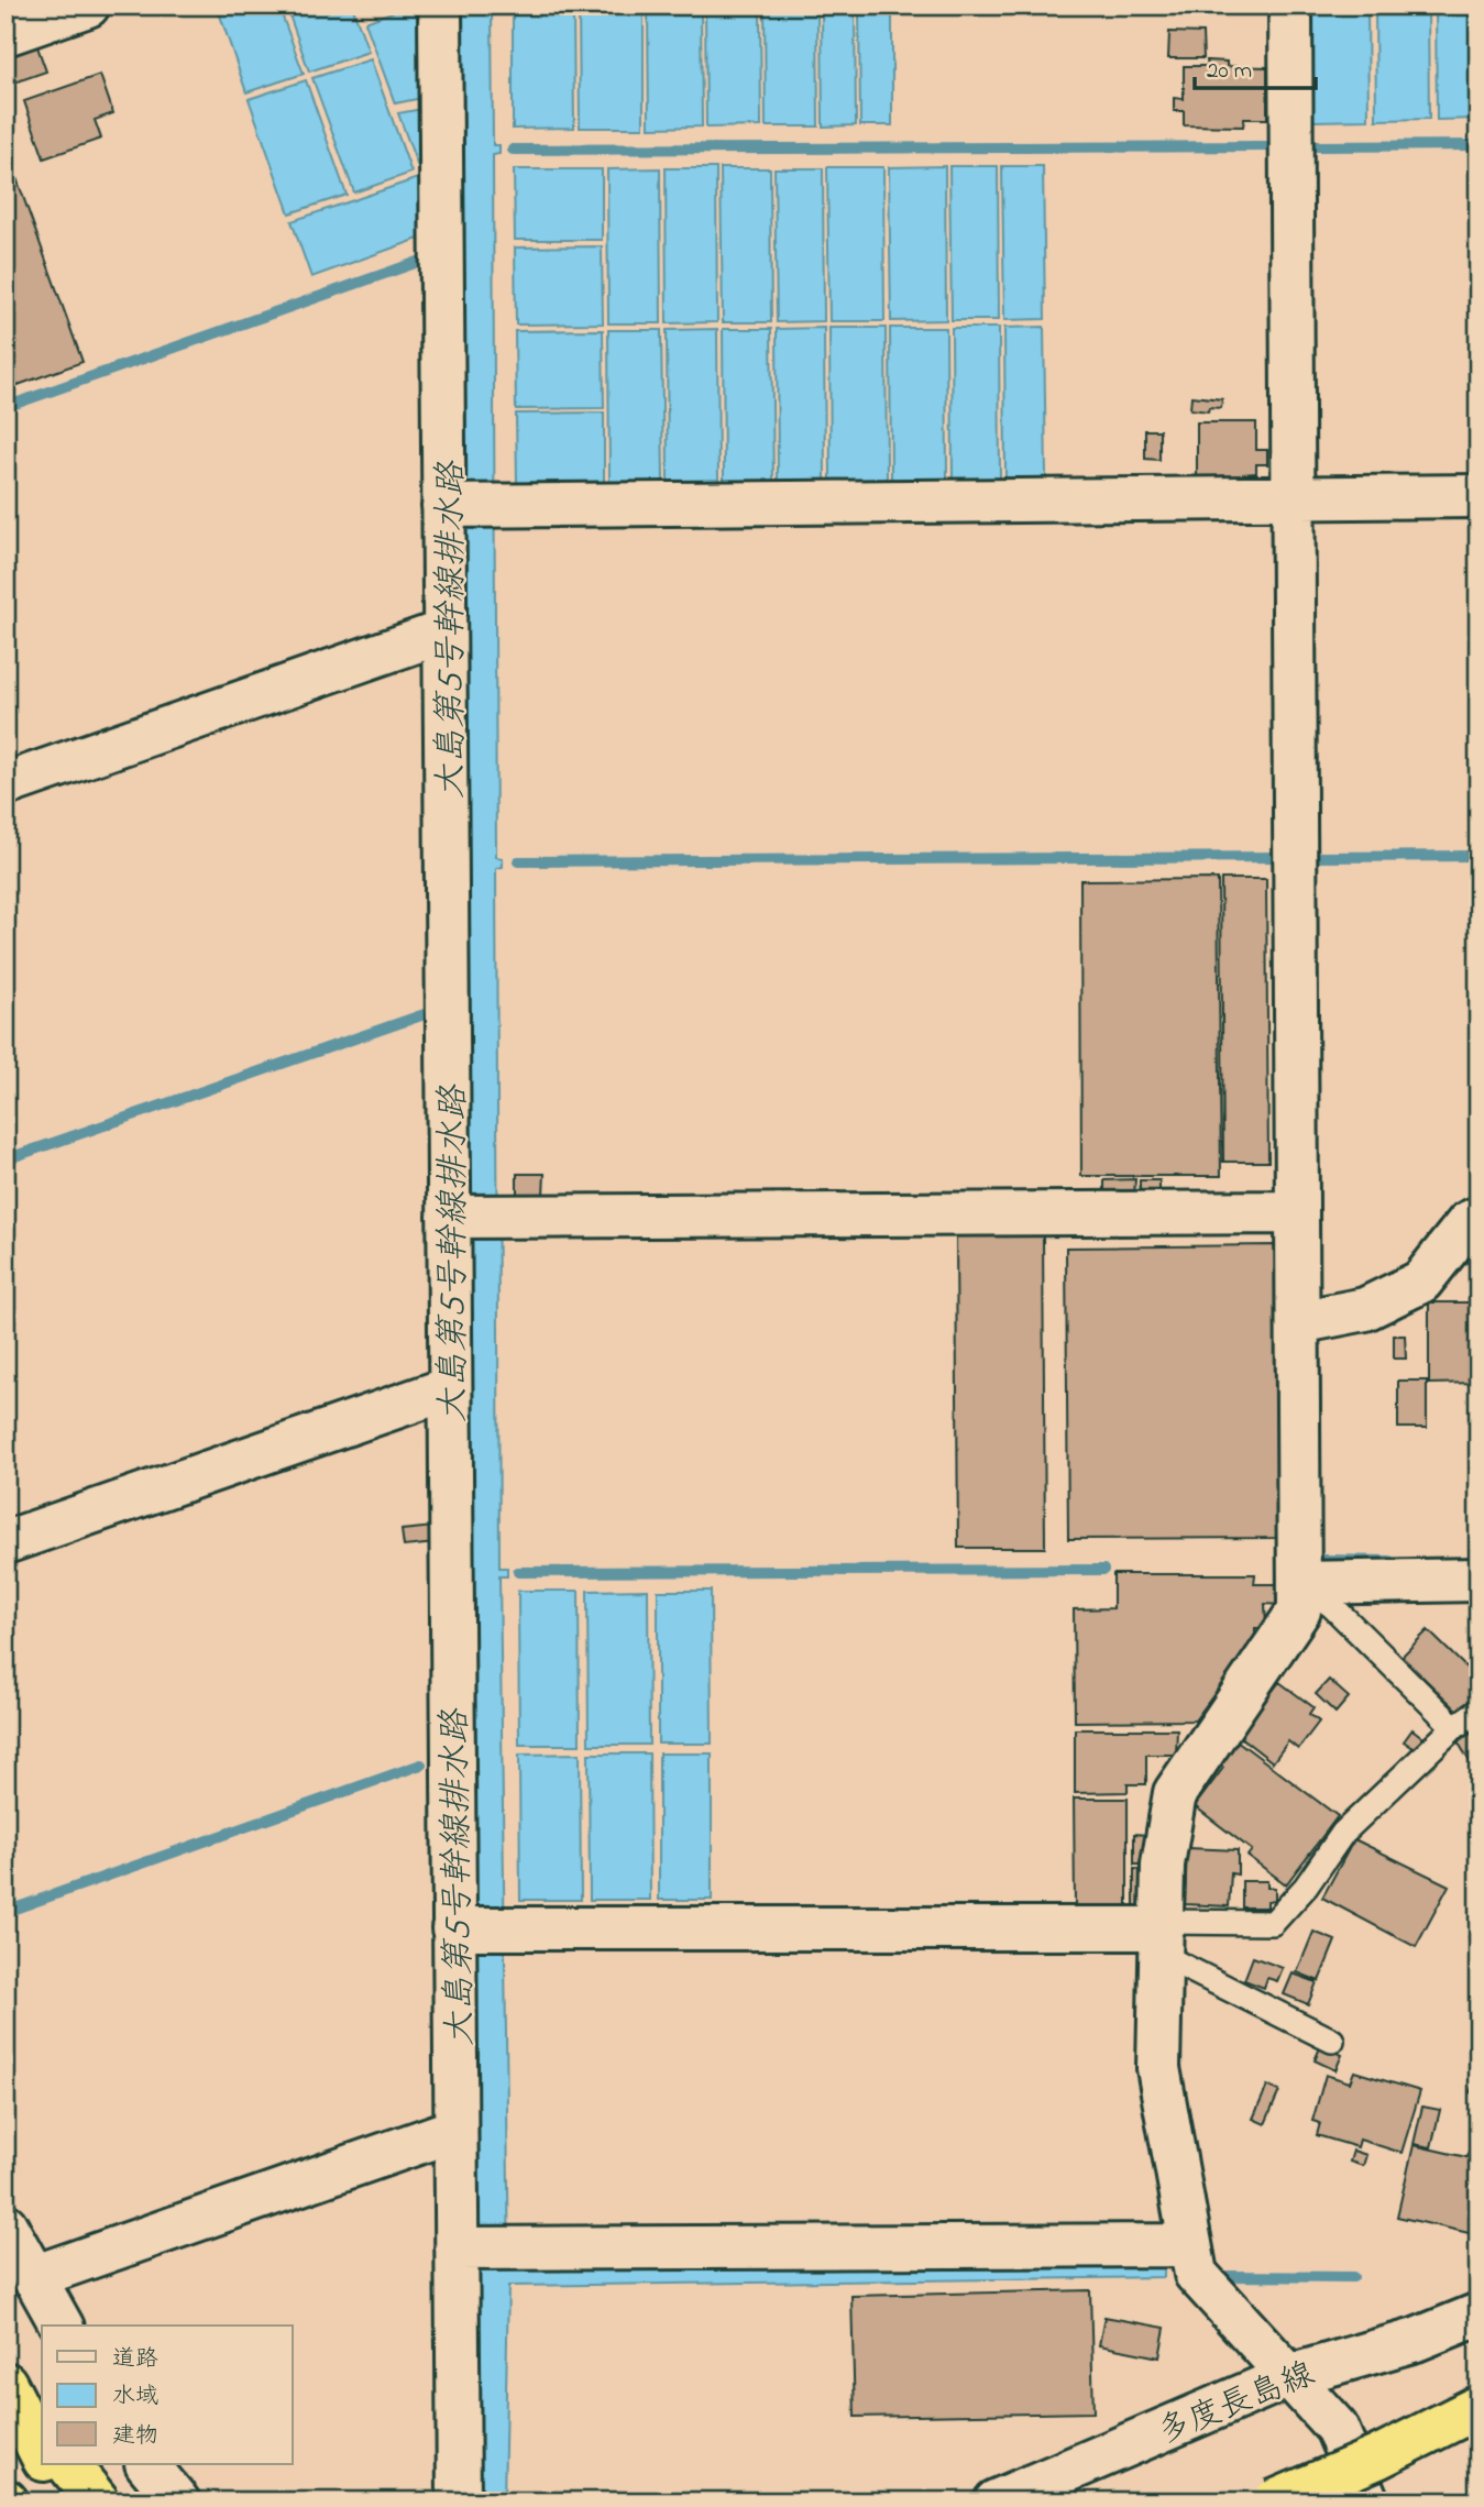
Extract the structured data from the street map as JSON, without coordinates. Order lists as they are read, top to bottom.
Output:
{
  "streets": {
    "street": ["多度長島線"]
  },
  "water": ["大島第5号幹線排水路"],
  "legend": ["道路", "水域", "建物"],
  "scale_bar": "20 m"
}
